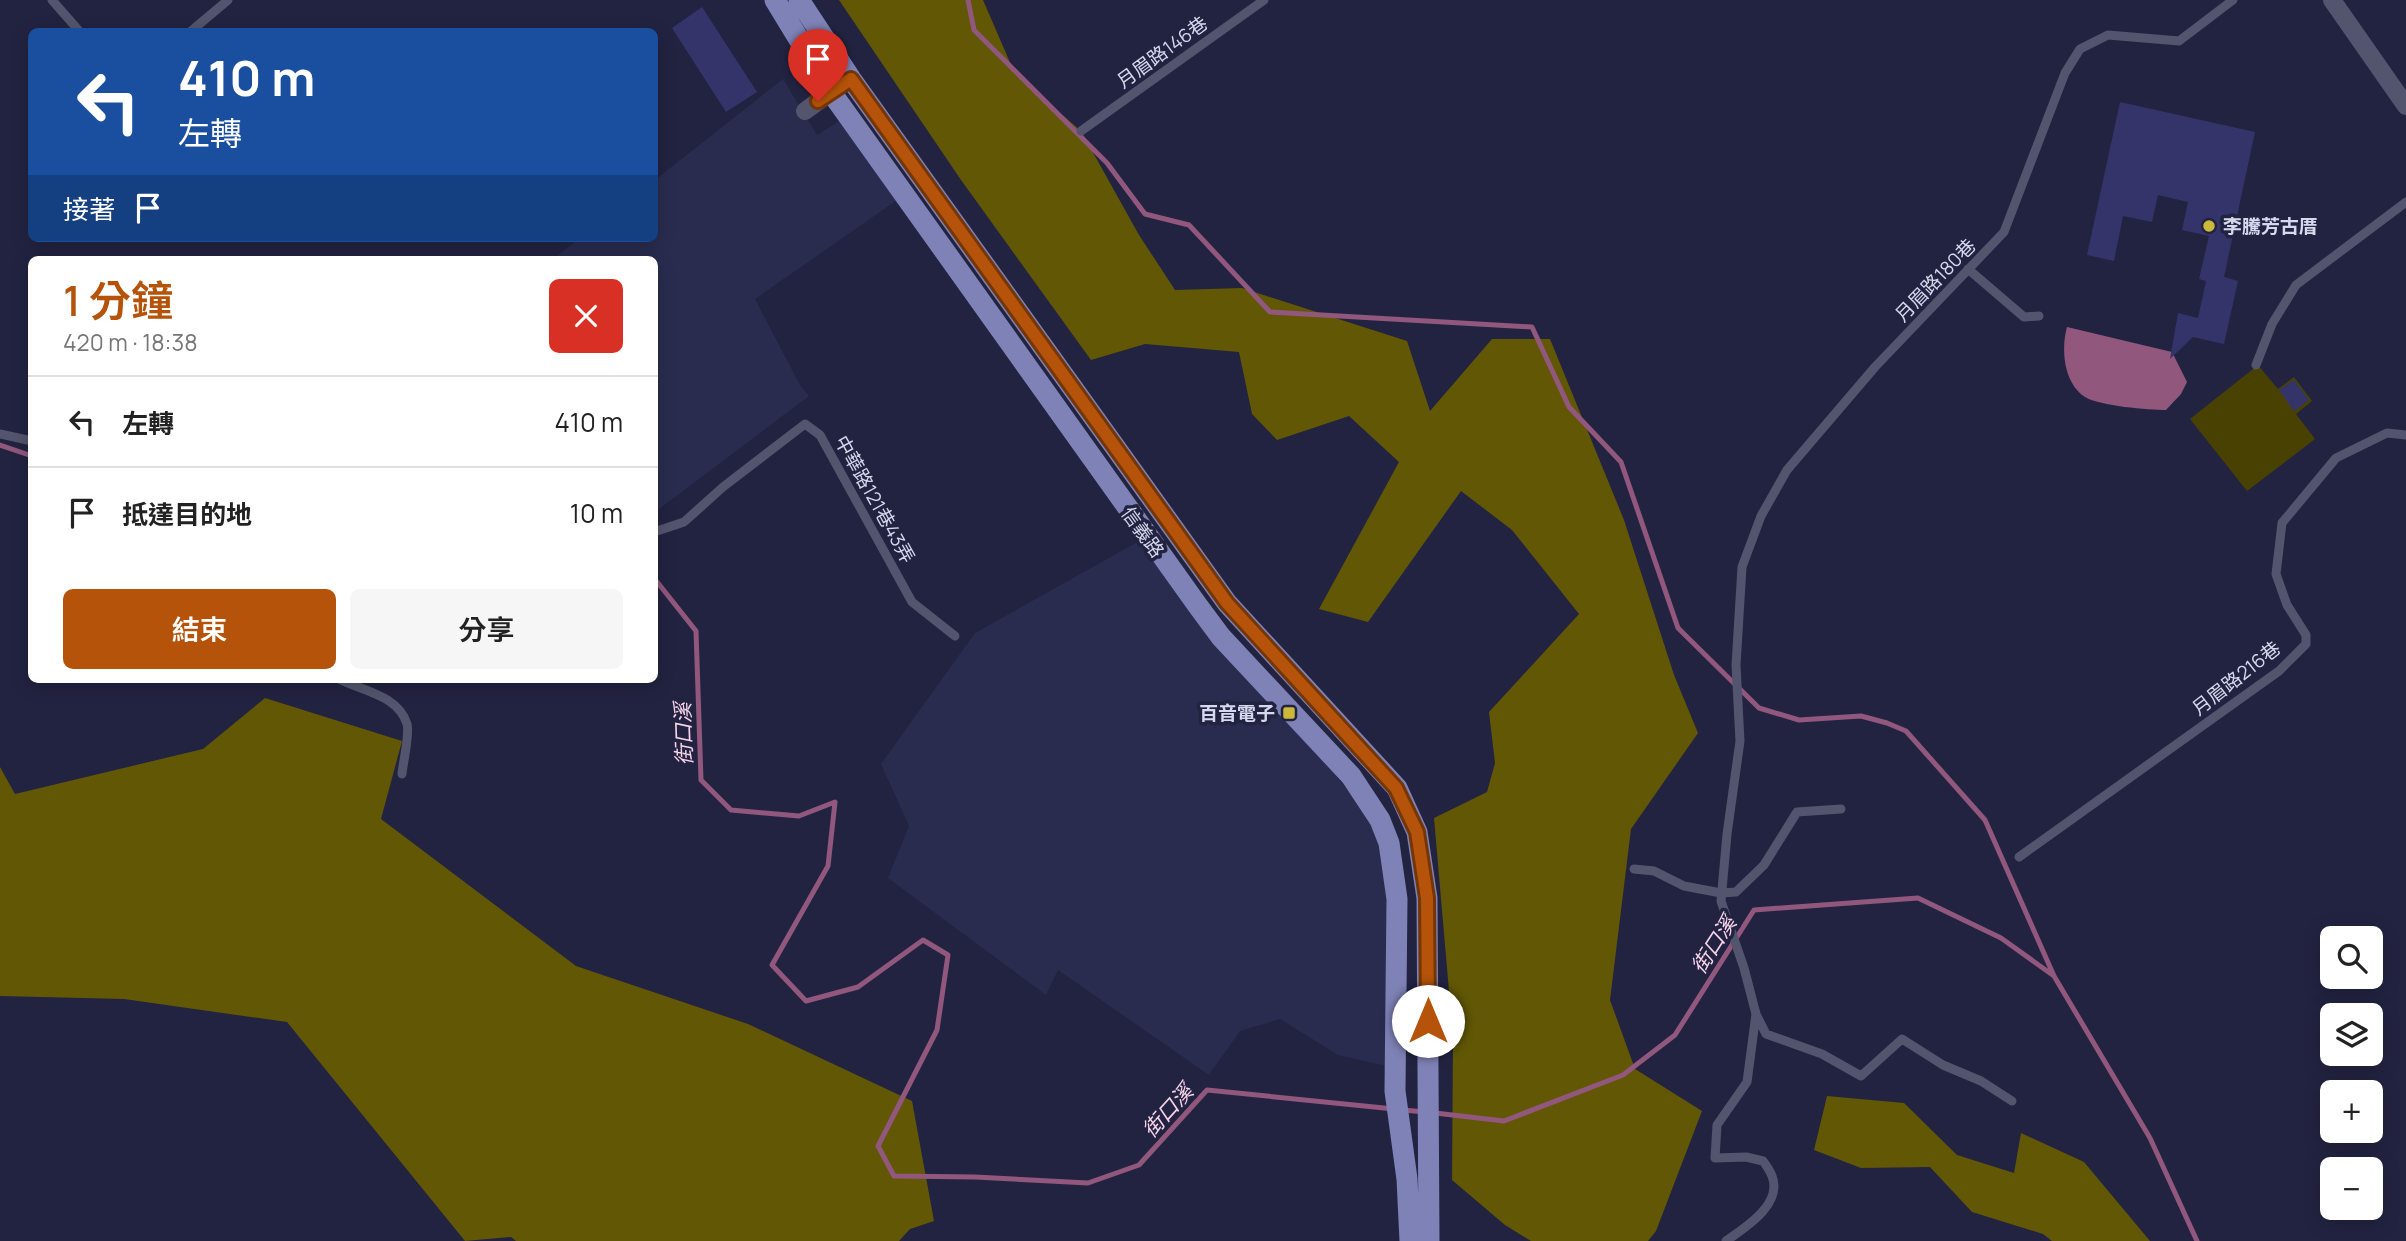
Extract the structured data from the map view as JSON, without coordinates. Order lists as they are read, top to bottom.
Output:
{
  "streets": {
    "main road": ["信義路"],
    "lane": [
      "月眉路146巷",
      "月眉路180巷",
      "中華路121巷43弄",
      "月眉路216巷"
    ]
  },
  "water": ["街口溪"],
  "places": {
    "other": ["李騰芳古厝"],
    "transit": ["百音電子"]
  },
  "page": {
    "turn": ["410 m", "左轉"],
    "then": "接著",
    "heading": ["1 分鐘", "420 m · 18:38"],
    "list": [
      {
        "name": "左轉",
        "value": "410 m"
      },
      {
        "name": "抵達目的地",
        "value": "10 m"
      }
    ],
    "buttons": ["結束", "分享"],
    "map_buttons": ["+", "−"]
  }
}
